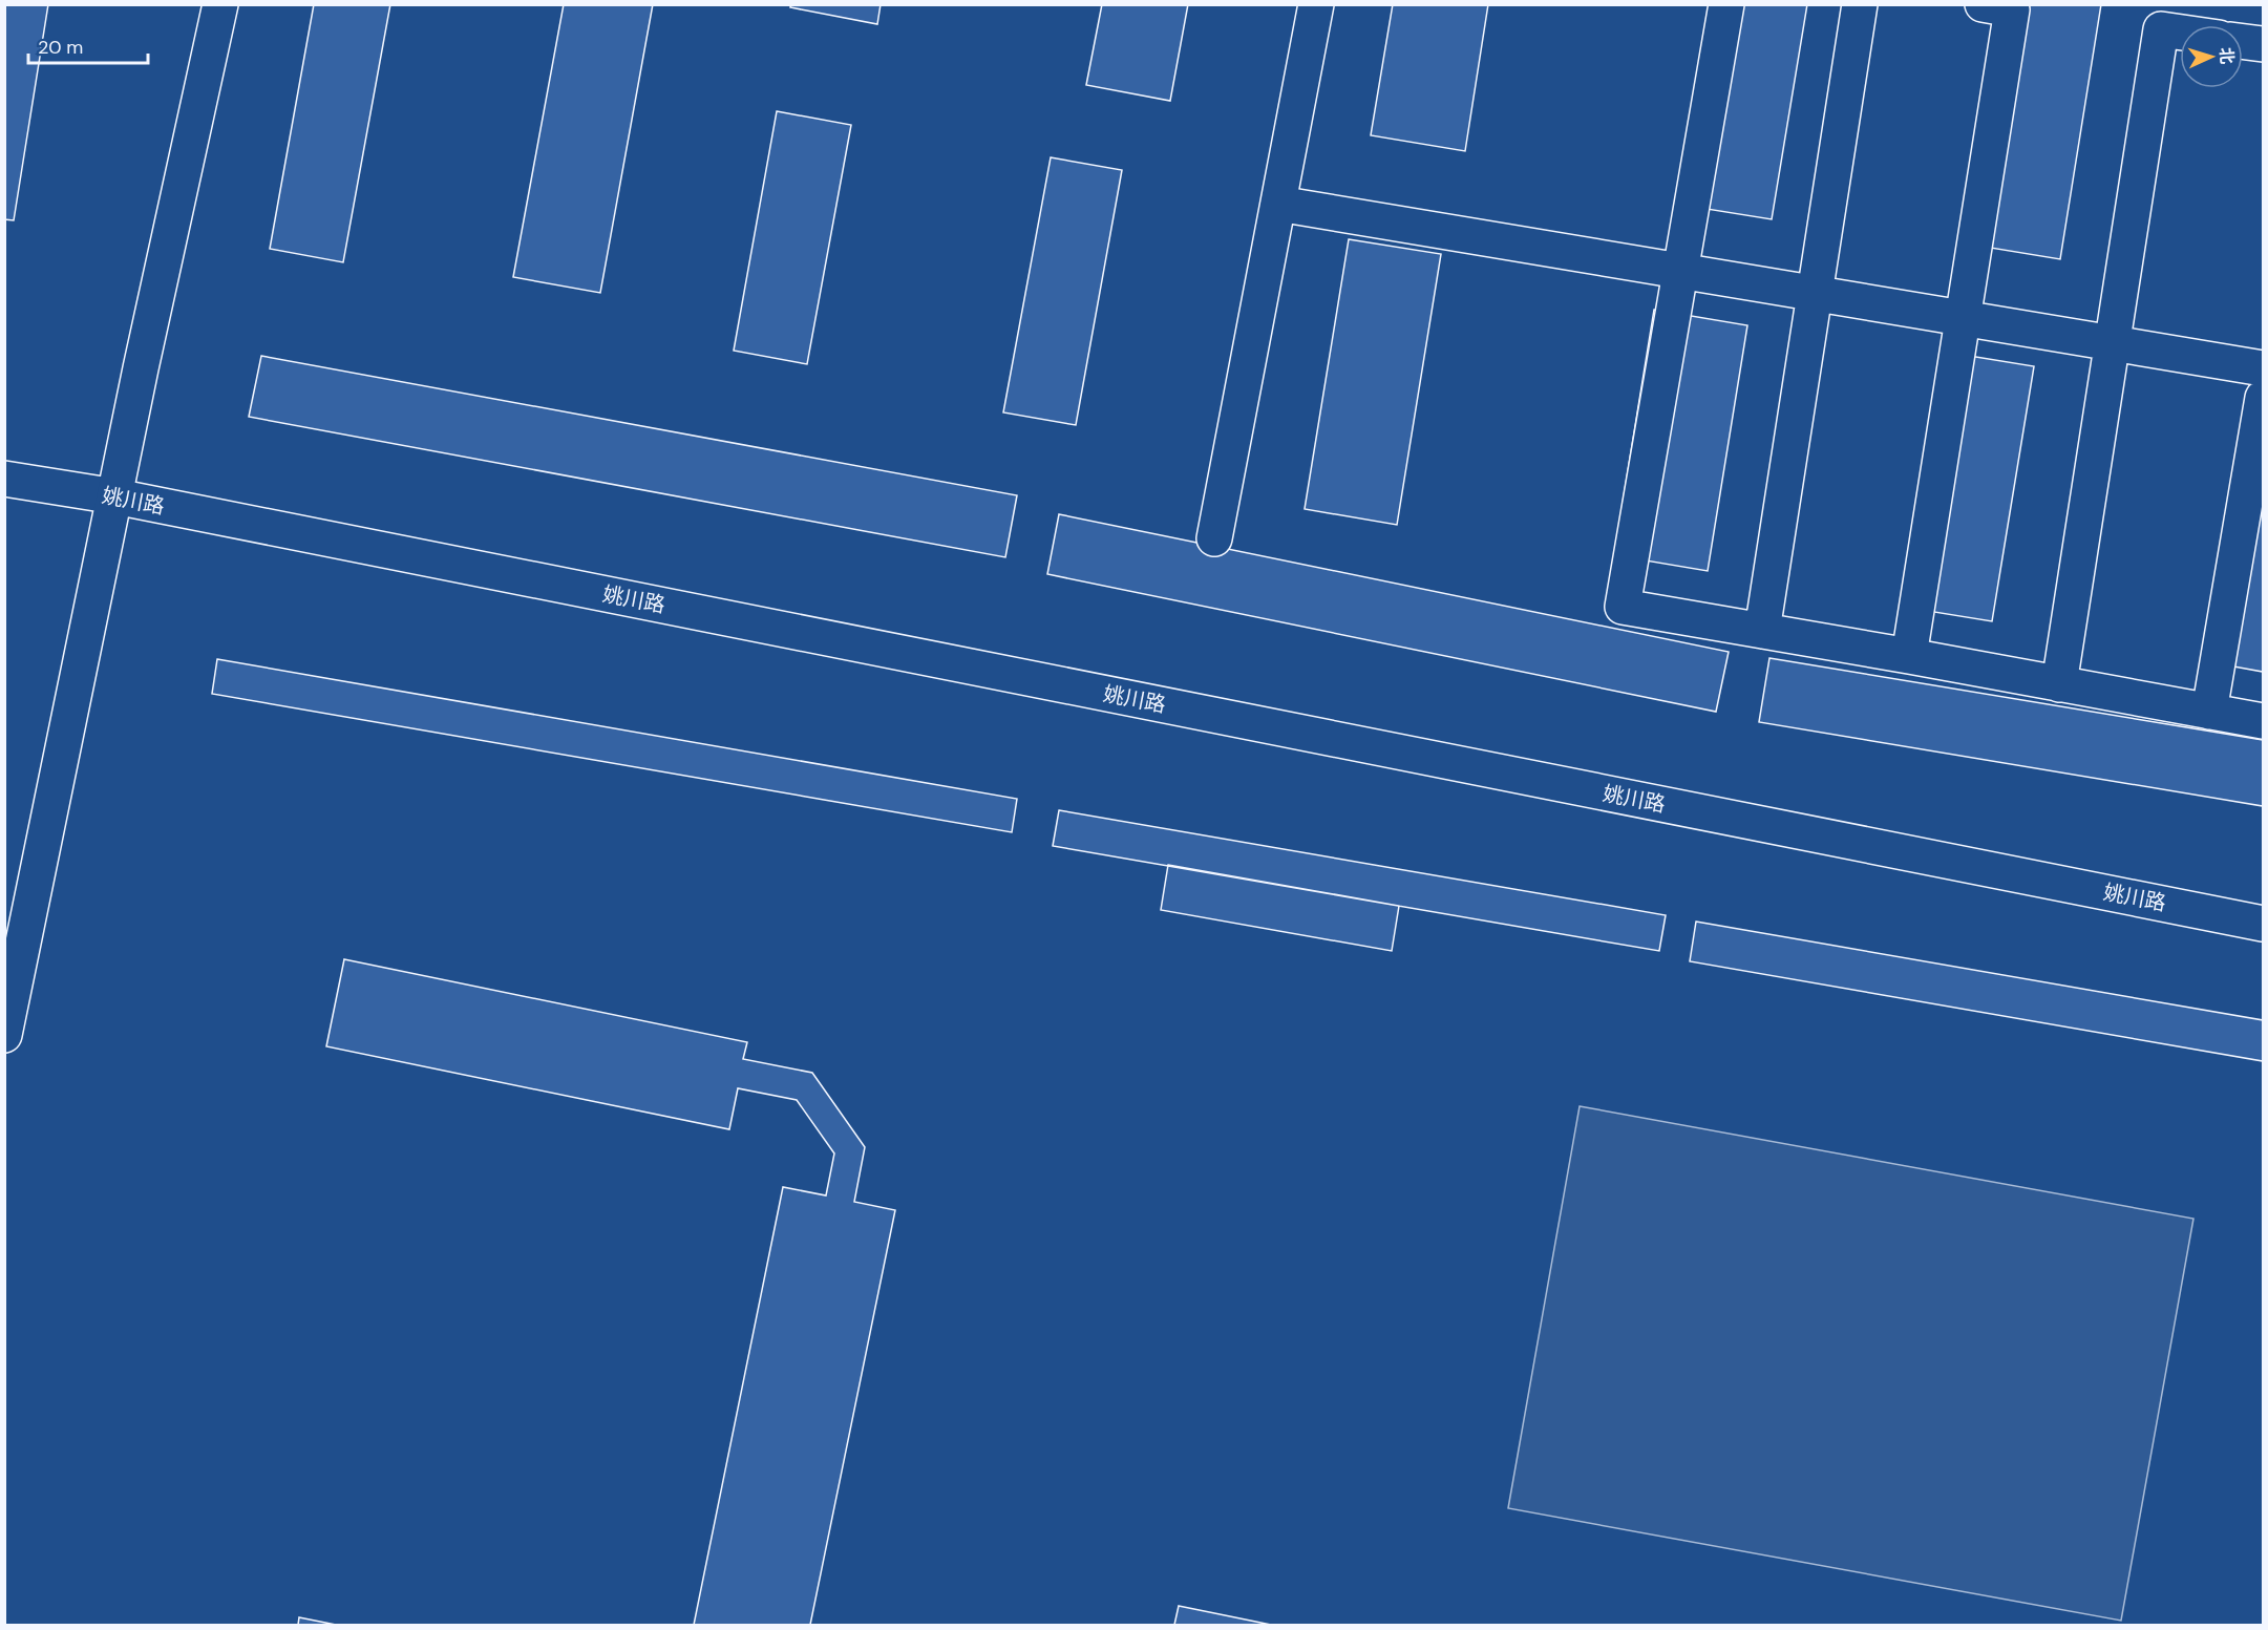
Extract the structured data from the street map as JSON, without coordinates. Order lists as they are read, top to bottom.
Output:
{
  "streets": {
    "street": ["姚川路"]
  },
  "scale_bar": "20 m",
  "north": "right"
}
